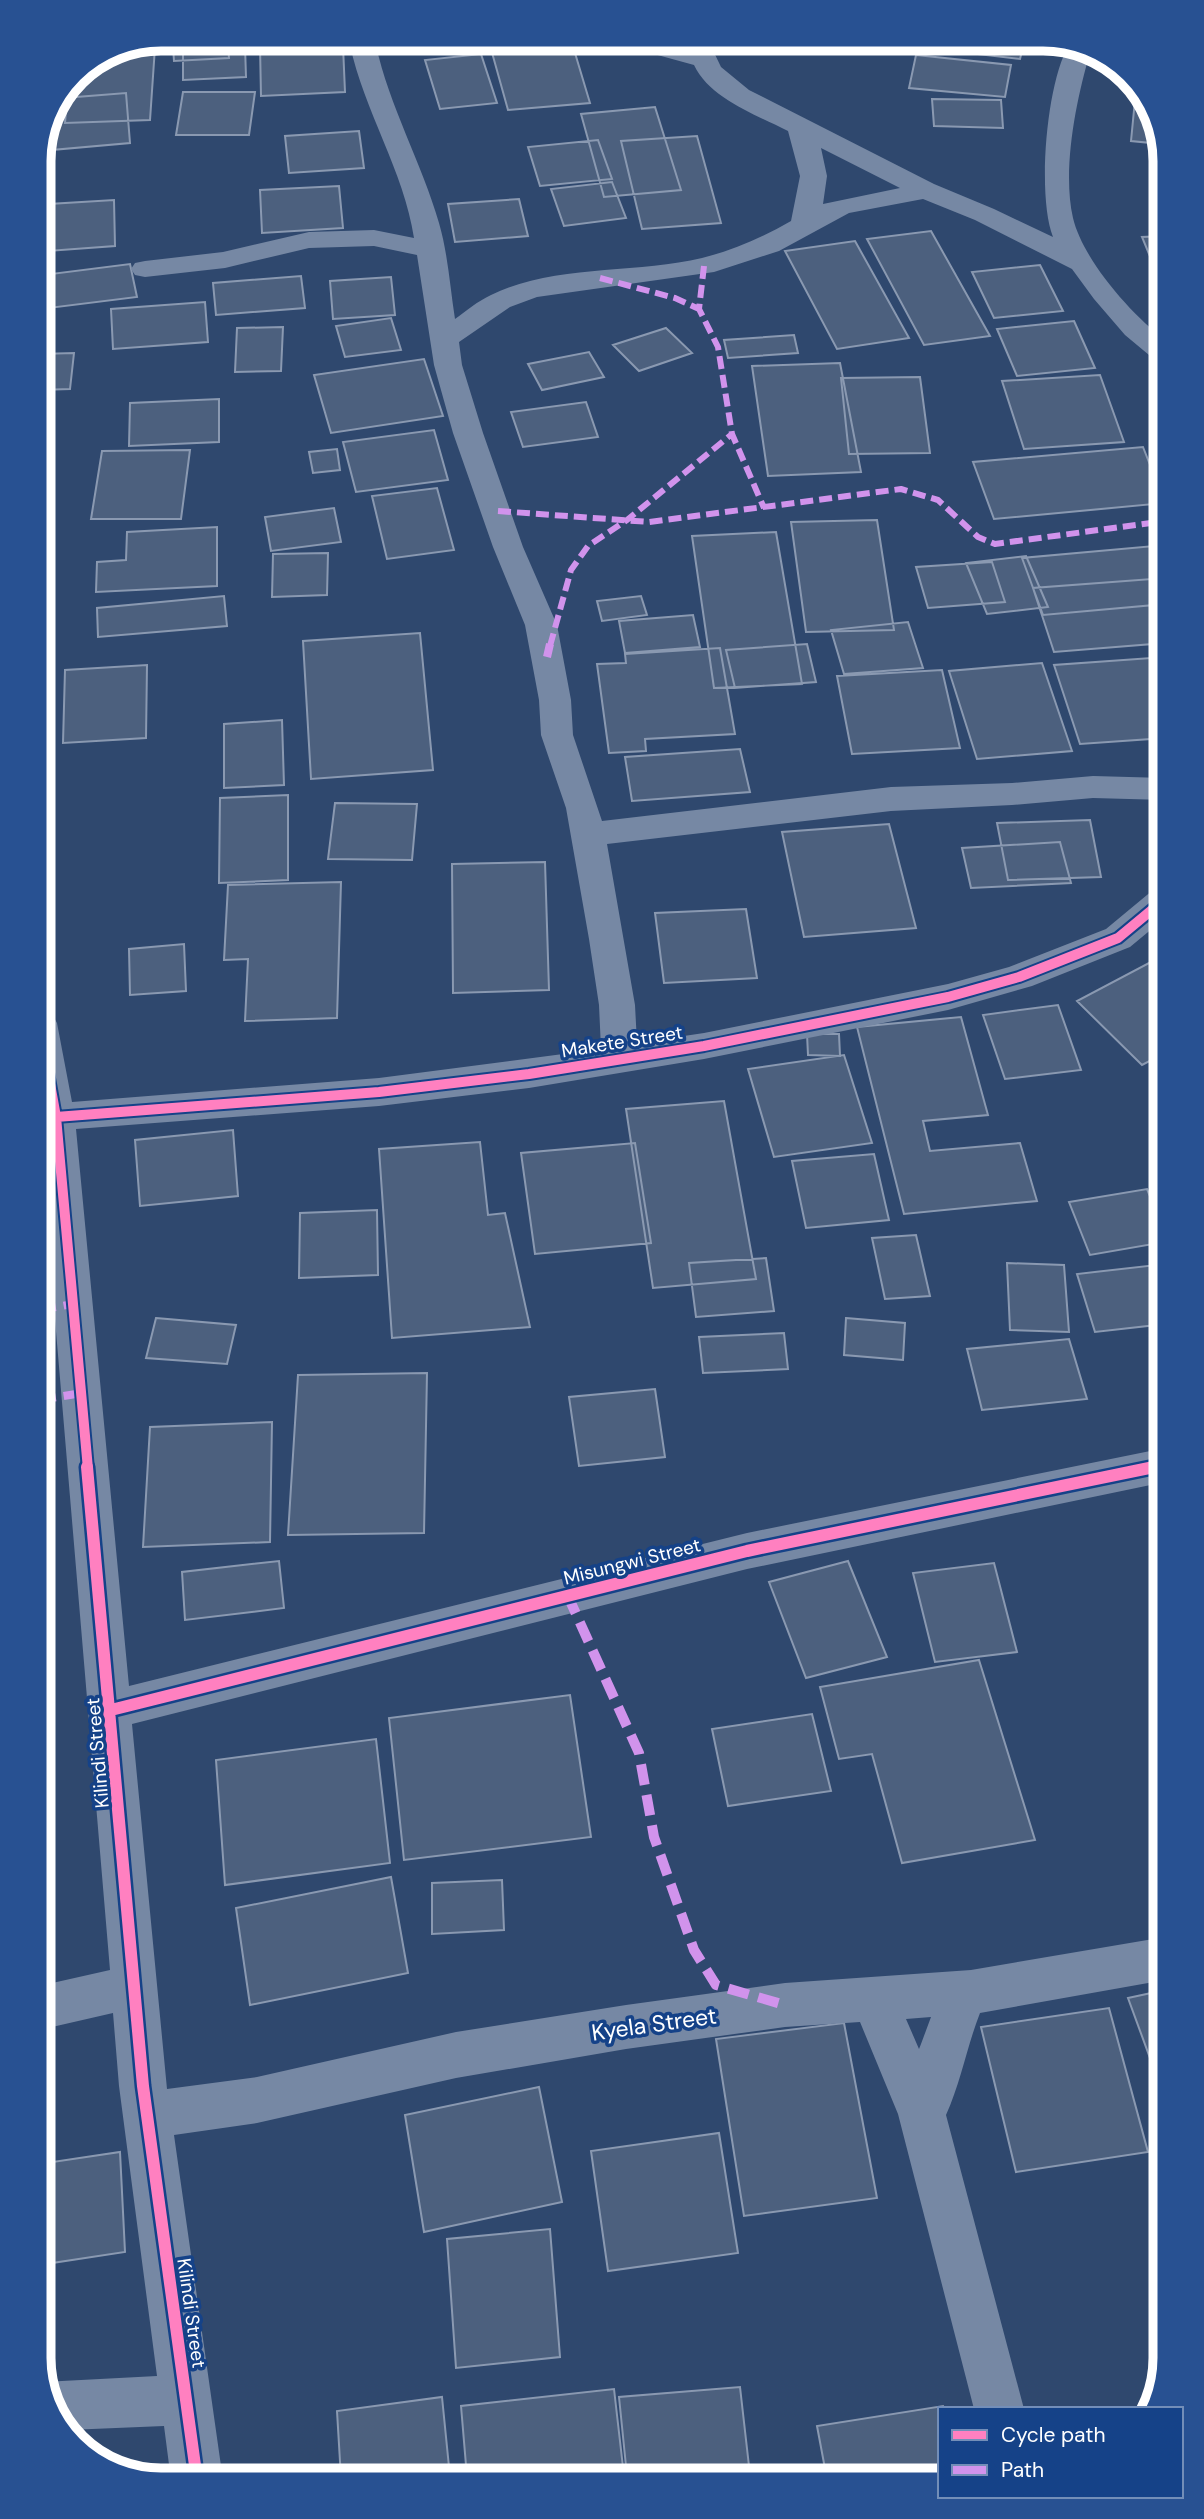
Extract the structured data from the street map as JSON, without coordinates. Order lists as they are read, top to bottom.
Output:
{
  "streets": {
    "street": [
      "Makete Street",
      "Misungwi Street",
      "Kilindi Street",
      "Kyela Street"
    ]
  },
  "crossings": [
    ["Makete Street", "Kilindi Street"],
    ["Misungwi Street", "Kilindi Street"],
    ["Kilindi Street", "Kyela Street"]
  ],
  "legend": ["Cycle path", "Path"]
}
